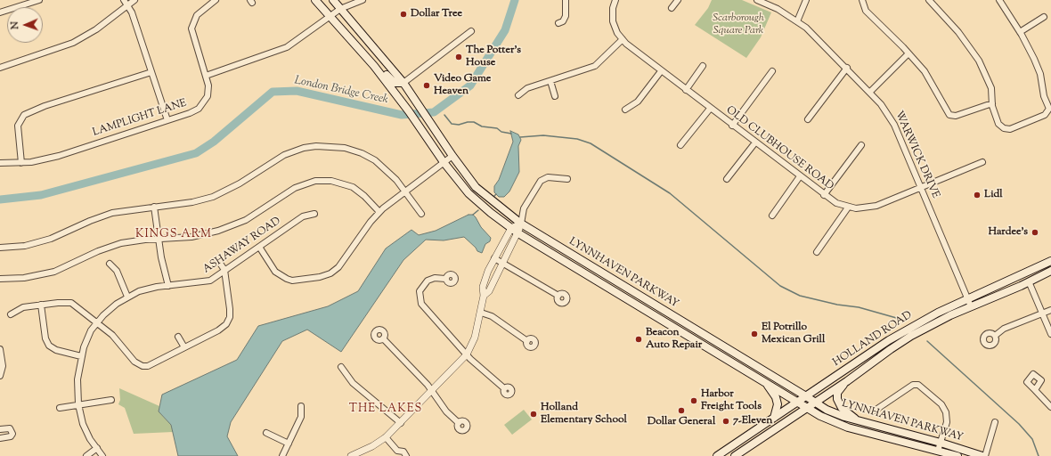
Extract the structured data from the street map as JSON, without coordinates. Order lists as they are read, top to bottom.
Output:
{
  "streets": {
    "main road": ["LYNNHAVEN PARKWAY", "HOLLAND ROAD"],
    "street": [
      "LAMPLIGHT LANE",
      "OLD CLUBHOUSE ROAD",
      "WARWICK DRIVE",
      "ASHAWAY ROAD"
    ]
  },
  "crossings": [
    ["OLD CLUBHOUSE ROAD", "WARWICK DRIVE"],
    ["WARWICK DRIVE", "HOLLAND ROAD"],
    ["LYNNHAVEN PARKWAY", "HOLLAND ROAD"]
  ],
  "districts": ["KINGS ARM", "THE LAKES"],
  "water": ["London Bridge Creek"],
  "parks": ["Scarborough Square Park"],
  "places": [
    "Dollar Tree",
    "The Potter's House",
    "Video Game Heaven",
    "Lidl",
    "Hardee's",
    "El Potrillo Mexican Grill",
    "Beacon Auto Repair",
    "Harbor Freight Tools",
    "Dollar General",
    "Holland Elementary School",
    "7-Eleven"
  ],
  "north": "left"
}
